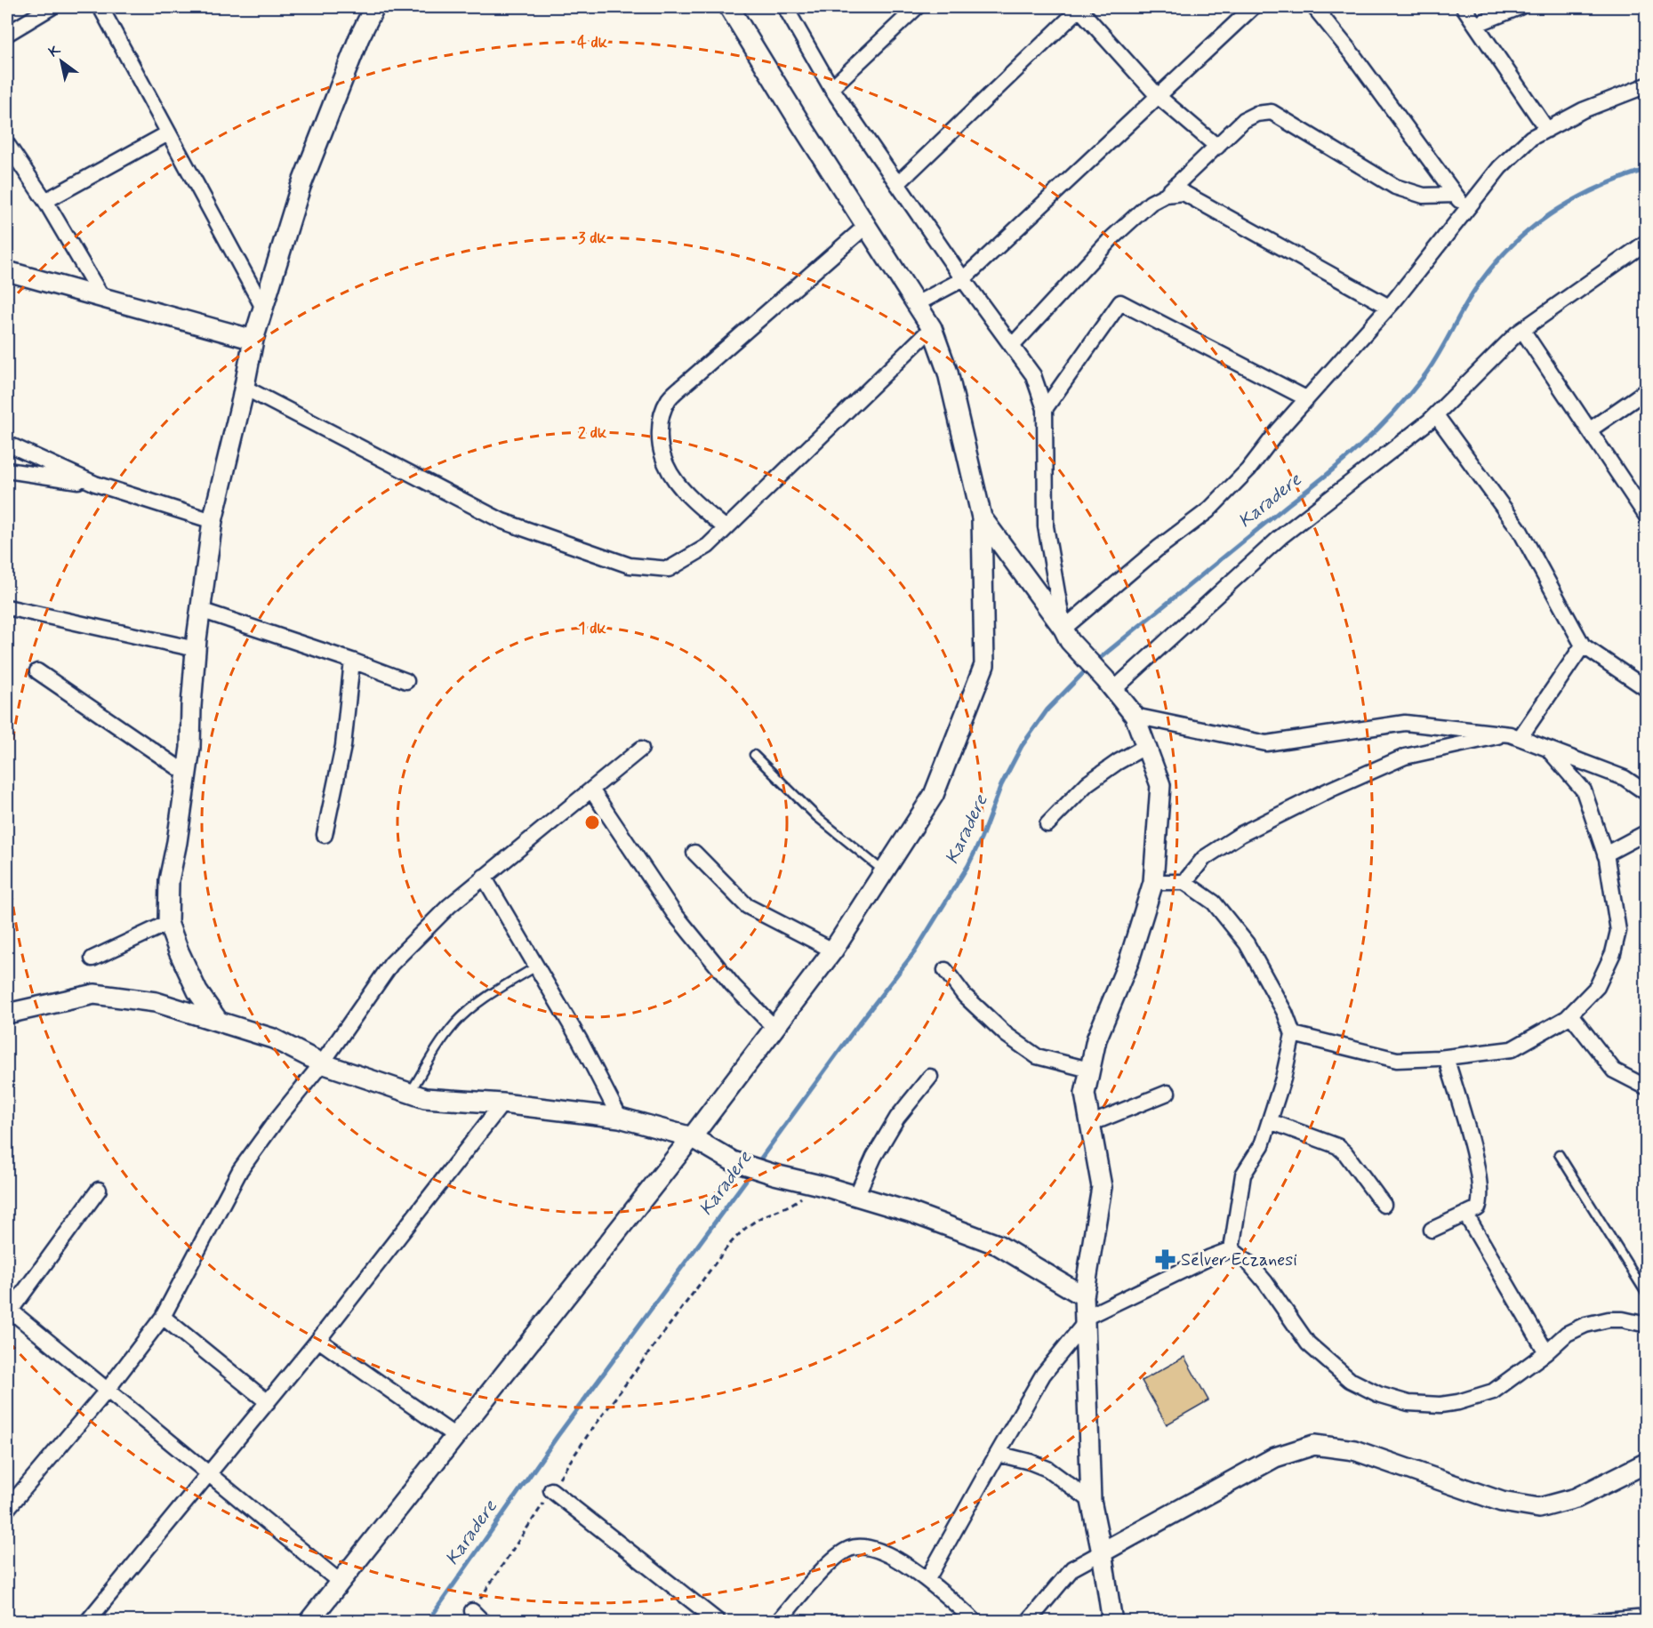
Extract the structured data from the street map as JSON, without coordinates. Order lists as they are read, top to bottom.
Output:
{
  "water": ["Karadere"],
  "places": {
    "pharmacy": ["Selver Eczanesi"]
  },
  "north": "top left",
  "rings": [
    "4 dk",
    "3 dk",
    "2 dk",
    "1 dk"
  ]
}
